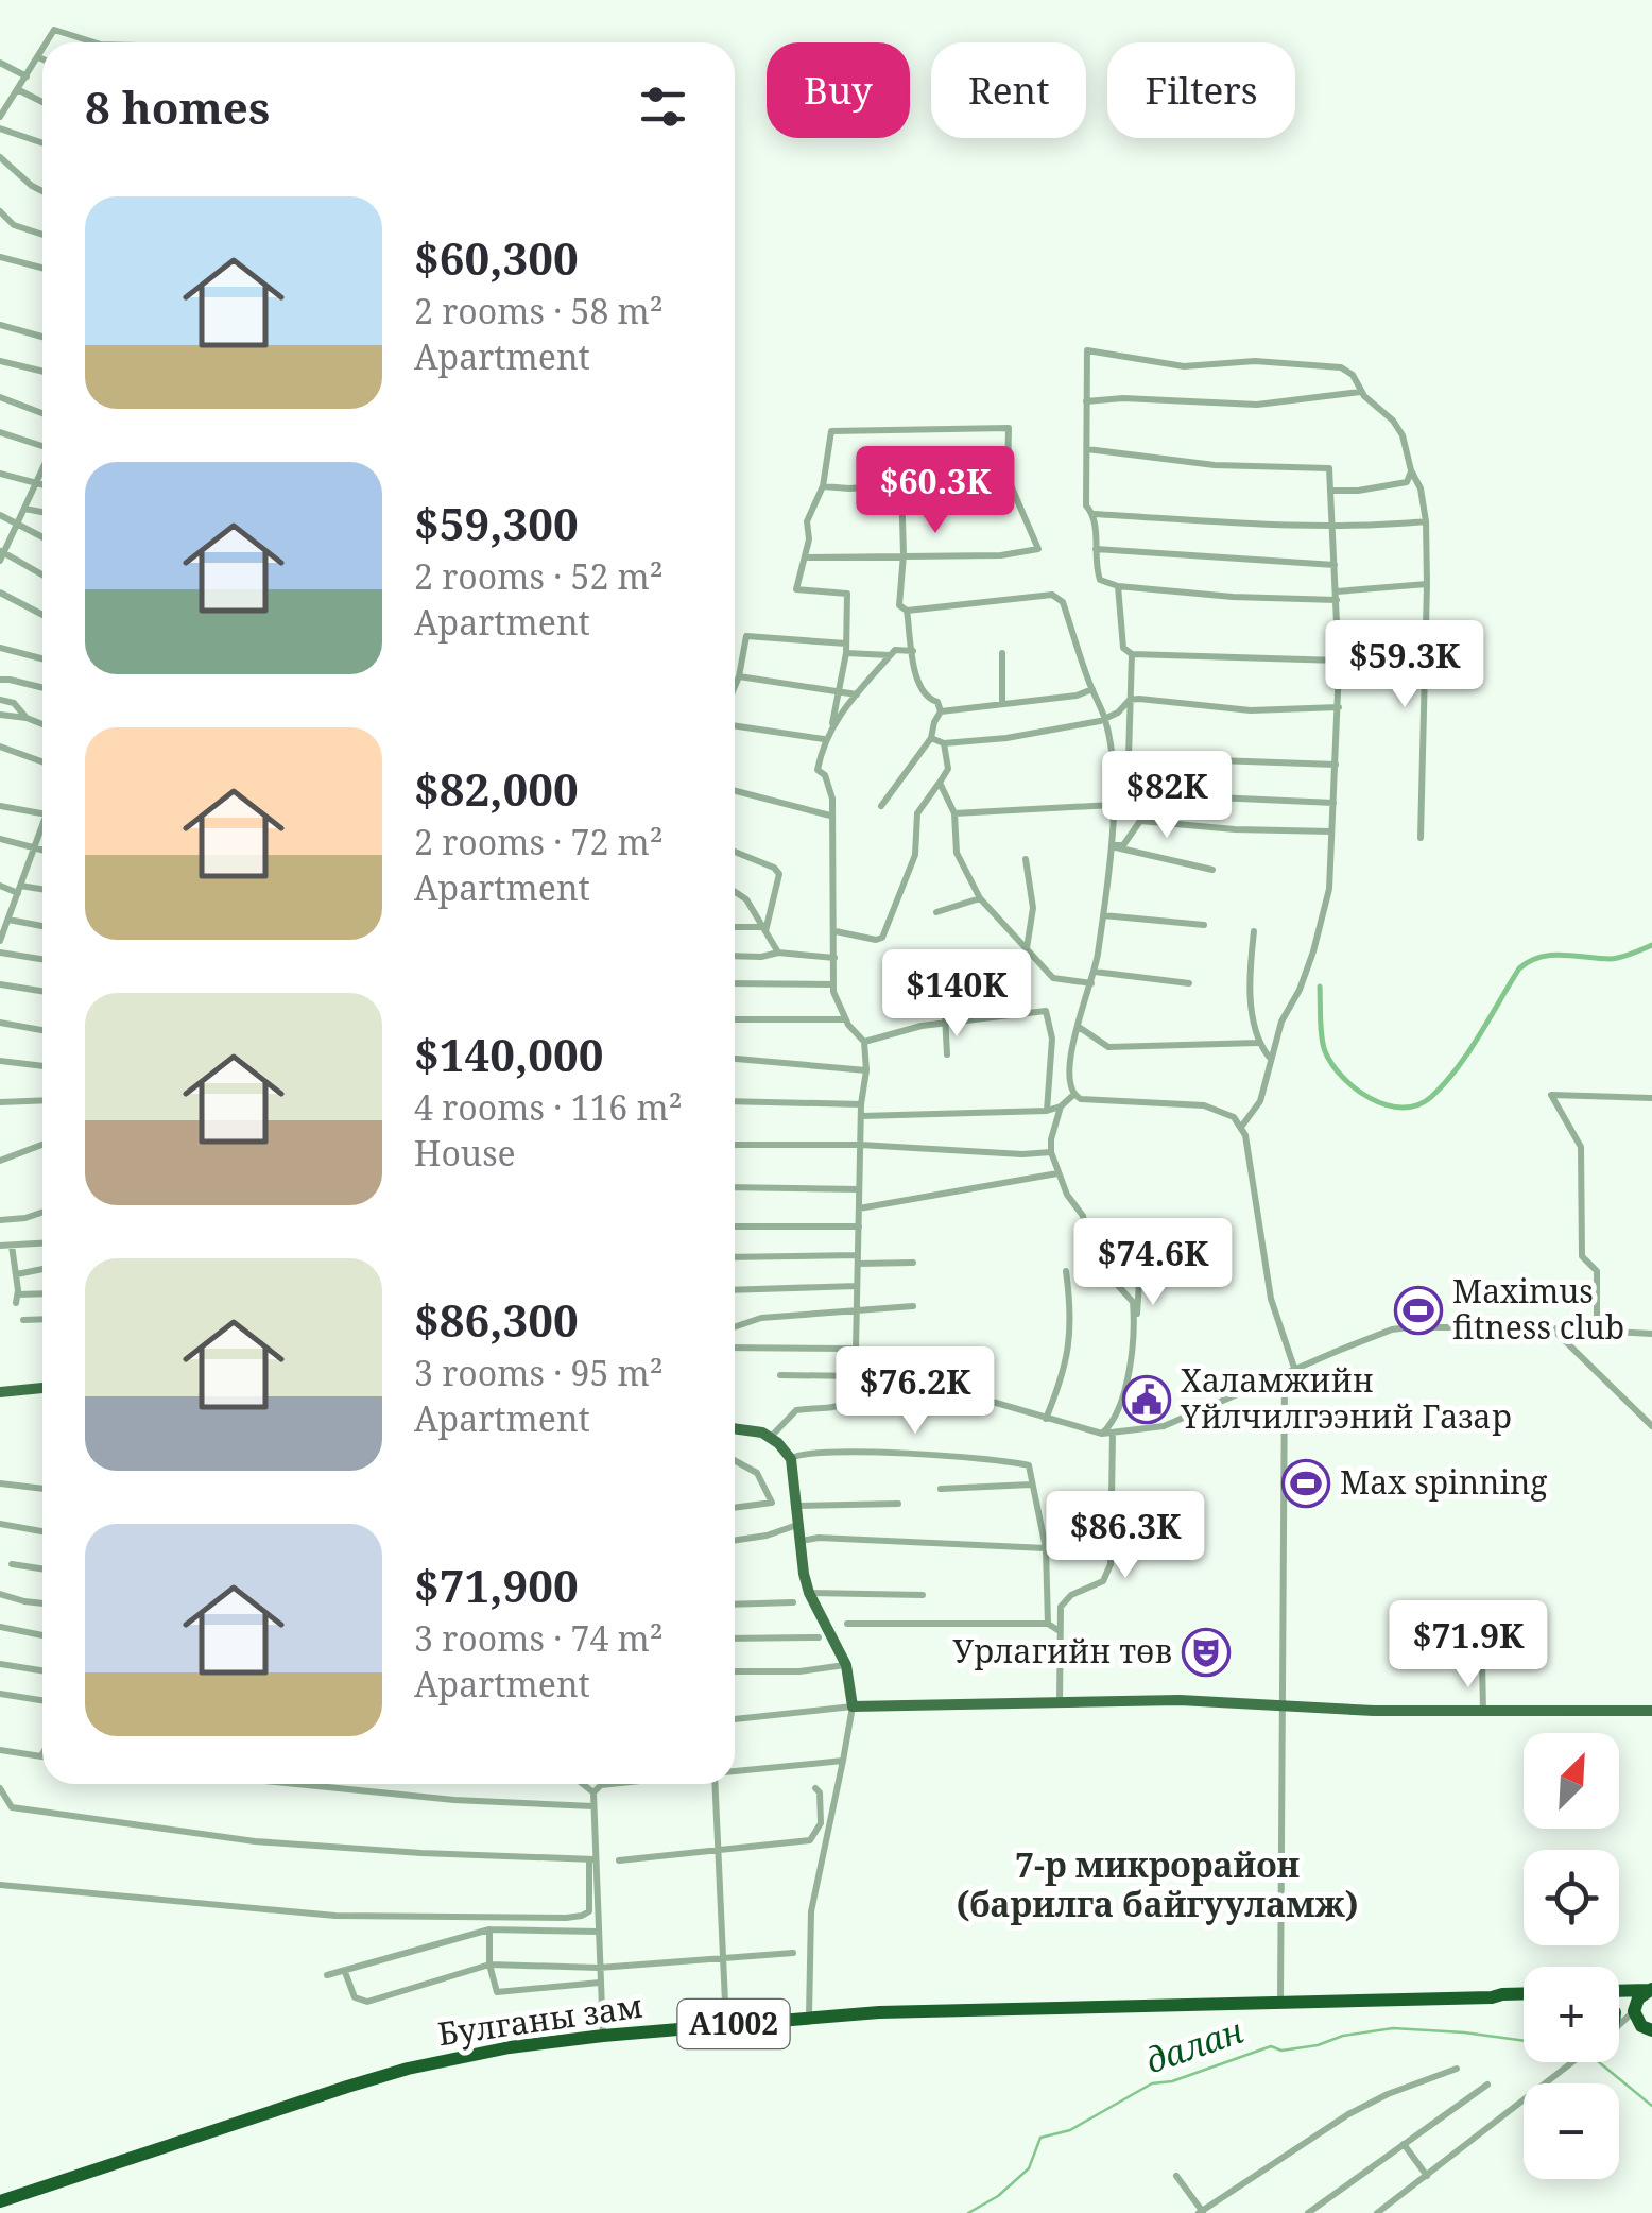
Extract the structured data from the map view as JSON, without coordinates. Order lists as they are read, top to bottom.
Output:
{
  "streets": {
    "highway": ["Булганы зам", "A1002"]
  },
  "districts": ["7-р микрорайон (барилга байгууламж)"],
  "water": ["далан"],
  "places": {
    "sports": ["Maximus fitness club", "Max spinning"],
    "public building": ["Халамжийн Үйлчилгээний Газар"],
    "theatre": ["Урлагийн төв"]
  },
  "north": "top right",
  "page": {
    "chip": ["Buy", "Rent", "Filters"],
    "heading": "8 homes",
    "list": [
      {
        "name": "$60,300",
        "note": "2 rooms · 58 m² · Apartment"
      },
      {
        "name": "$59,300",
        "note": "2 rooms · 52 m² · Apartment"
      },
      {
        "name": "$82,000",
        "note": "2 rooms · 72 m² · Apartment"
      },
      {
        "name": "$140,000",
        "note": "4 rooms · 116 m² · House"
      },
      {
        "name": "$86,300",
        "note": "3 rooms · 95 m² · Apartment"
      },
      {
        "name": "$71,900",
        "note": "3 rooms · 74 m² · Apartment"
      }
    ],
    "price": [
      "$60.3K",
      "$59.3K",
      "$82K",
      "$140K",
      "$74.6K",
      "$76.2K",
      "$86.3K",
      "$71.9K"
    ],
    "map_buttons": ["+", "−"]
  }
}
